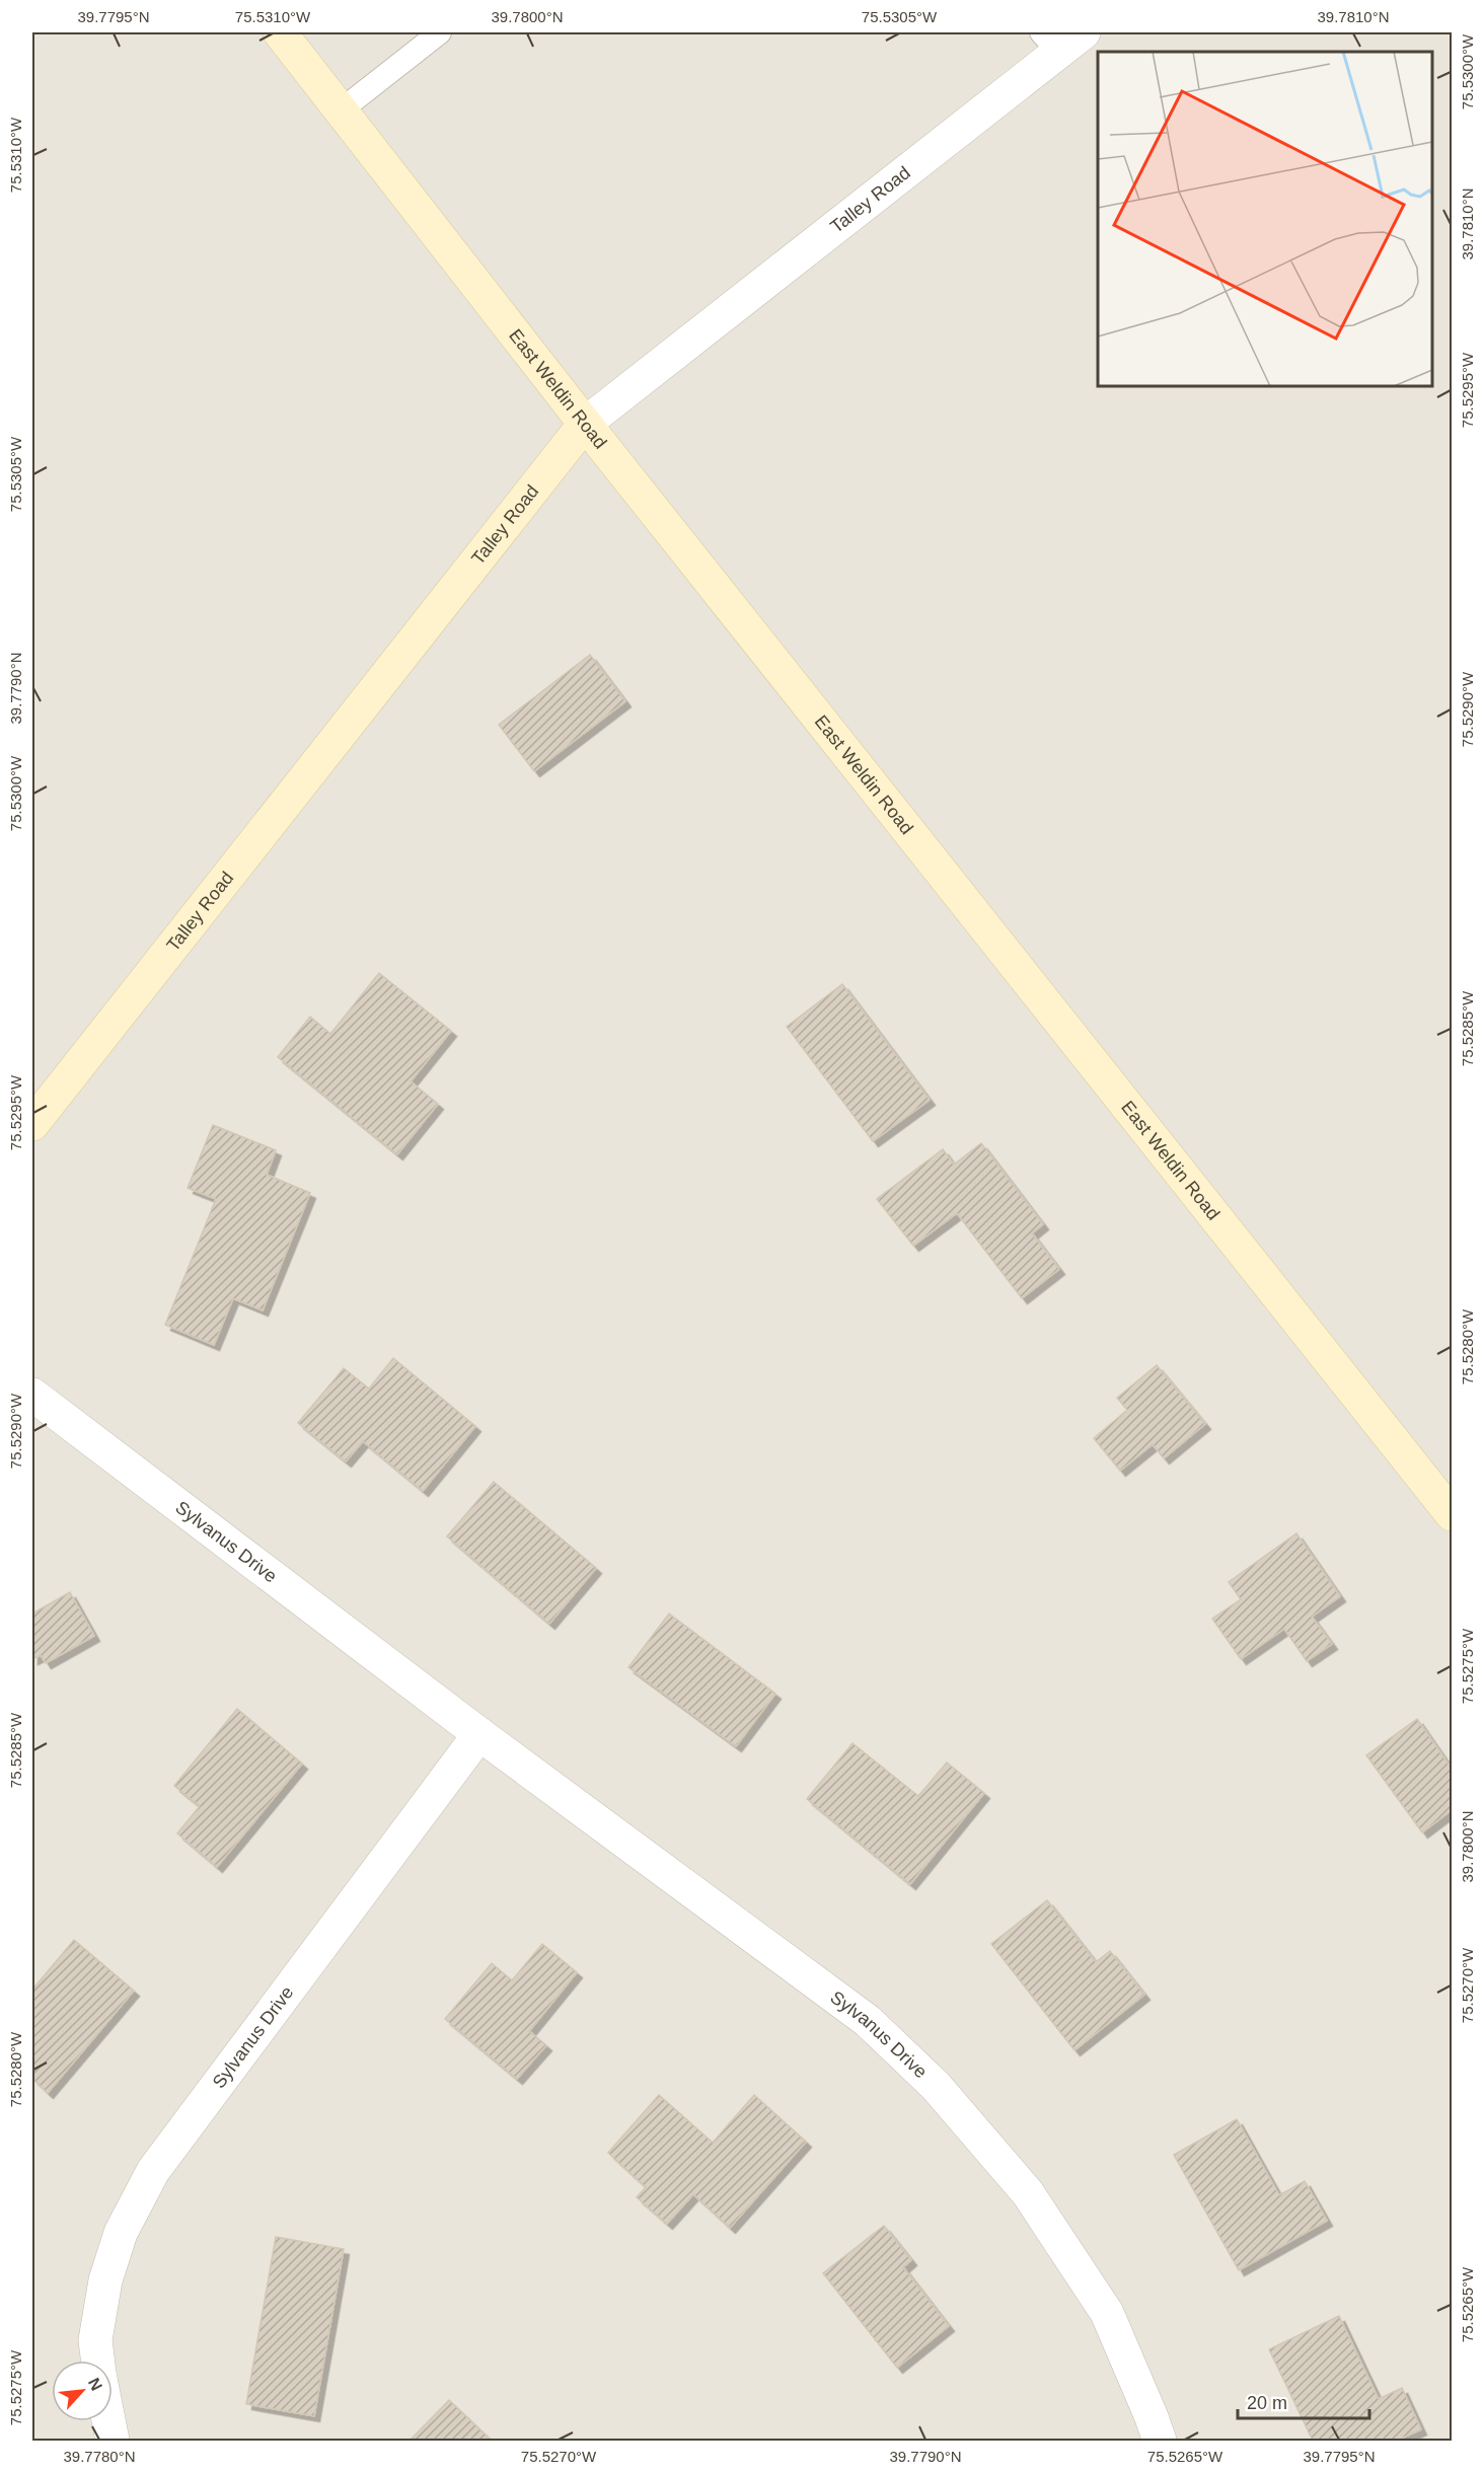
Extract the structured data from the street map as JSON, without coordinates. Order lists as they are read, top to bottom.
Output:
{
  "streets": {
    "street": ["Talley Road", "East Weldin Road", "Sylvanus Drive"]
  },
  "crossings": [
    ["Talley Road", "East Weldin Road"]
  ],
  "scale_bar": "20 m",
  "north": "top right",
  "coordinates": [
    "39.7795°N",
    "75.5310°W",
    "39.7800°N",
    "75.5305°W",
    "39.7810°N",
    "75.5300°W",
    "75.5295°W",
    "39.7790°N",
    "75.5290°W",
    "75.5285°W",
    "75.5280°W",
    "75.5275°W",
    "75.5270°W",
    "75.5265°W",
    "39.7780°N"
  ]
}
